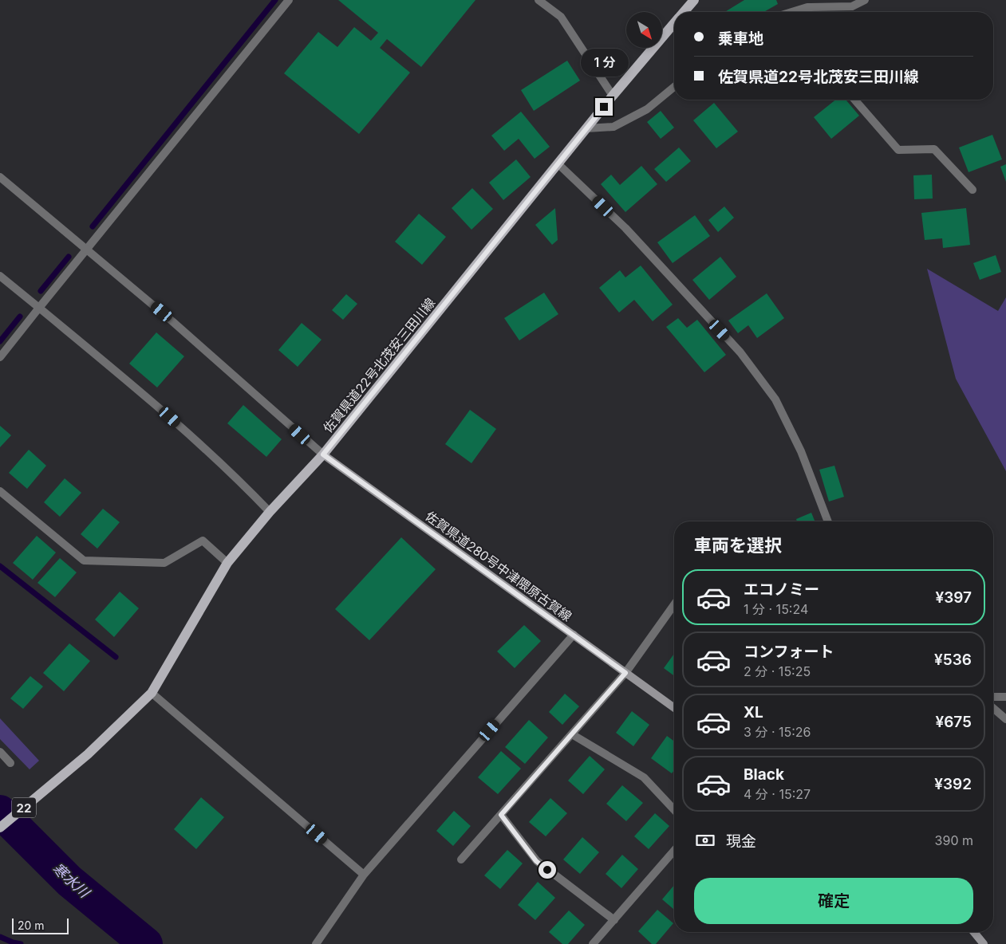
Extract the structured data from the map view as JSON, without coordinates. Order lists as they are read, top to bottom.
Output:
{
  "streets": {
    "main road": ["佐賀県道22号北茂安三田川線", "佐賀県道280号中津隈原古賀線", "22"]
  },
  "crossings": [
    ["佐賀県道22号北茂安三田川線", "佐賀県道280号中津隈原古賀線"]
  ],
  "water": ["寒水川"],
  "scale_bar": "20 m",
  "north": "bottom right",
  "page": {
    "banner": ["乗車地", "佐賀県道22号北茂安三田川線"],
    "bubble": "1 分",
    "heading": "車両を選択",
    "list": [
      {
        "name": "エコノミー",
        "note": "1 分 · 15:24",
        "value": "¥397"
      },
      {
        "name": "コンフォート",
        "note": "2 分 · 15:25",
        "value": "¥536"
      },
      {
        "name": "XL",
        "note": "3 分 · 15:26",
        "value": "¥675"
      },
      {
        "name": "Black",
        "note": "4 分 · 15:27",
        "value": "¥392"
      }
    ],
    "pay": ["現金", "390 m"],
    "buttons": "確定",
    "scale": "20 m"
  }
}
